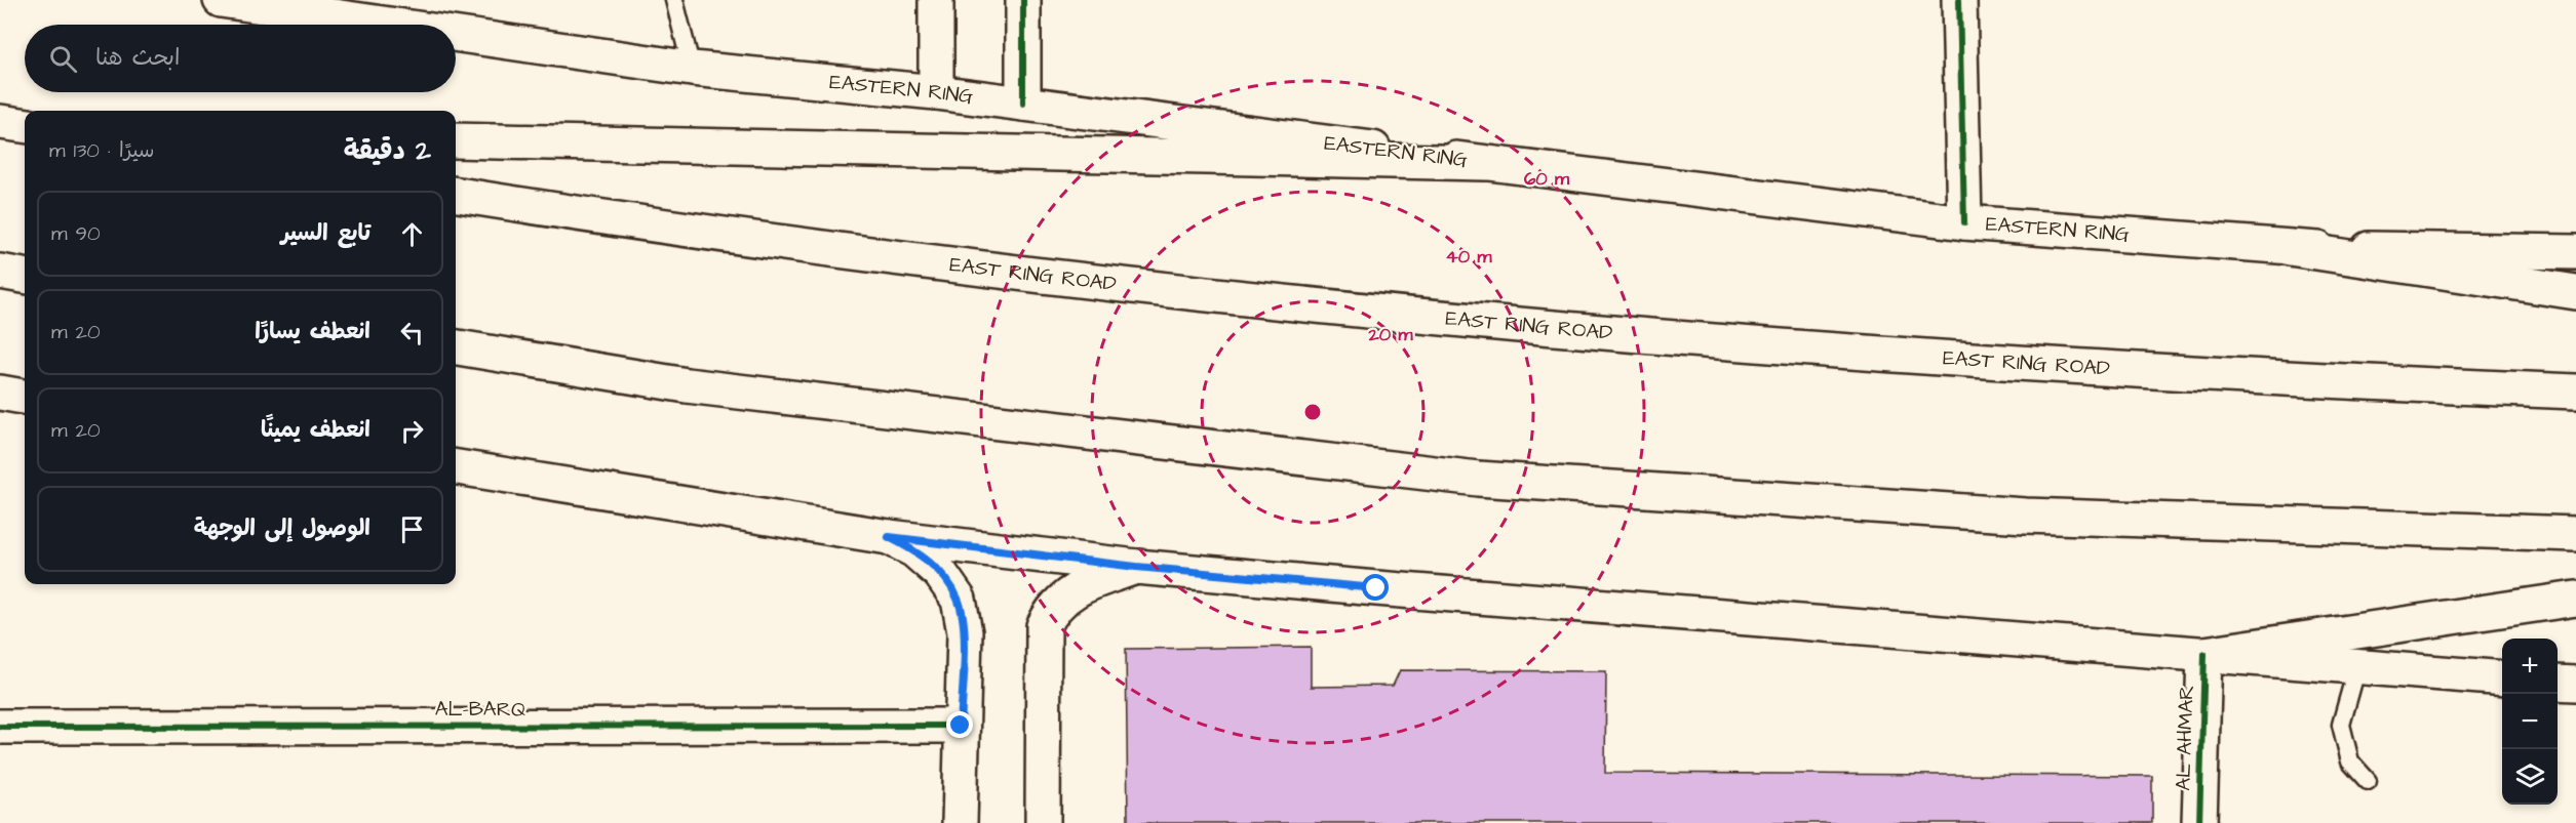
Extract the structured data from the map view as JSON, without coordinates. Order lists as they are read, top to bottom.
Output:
{
  "streets": {
    "main road": [
      "EASTERN RING",
      "EAST RING ROAD",
      "AL-BARQ",
      "AL AHMAR"
    ]
  },
  "page": {
    "search": "ابحث هنا",
    "heading": ["2 دقيقة", "سيرًا · 130 m"],
    "list": [
      ["تابع السير", "90 m"],
      ["انعطف يسارًا", "20 m"],
      ["انعطف يمينًا", "20 m"],
      "الوصول إلى الوجهة"
    ],
    "map_buttons": ["+", "−"]
  },
  "rings": ["60 m", "40 m", "20 m"]
}
